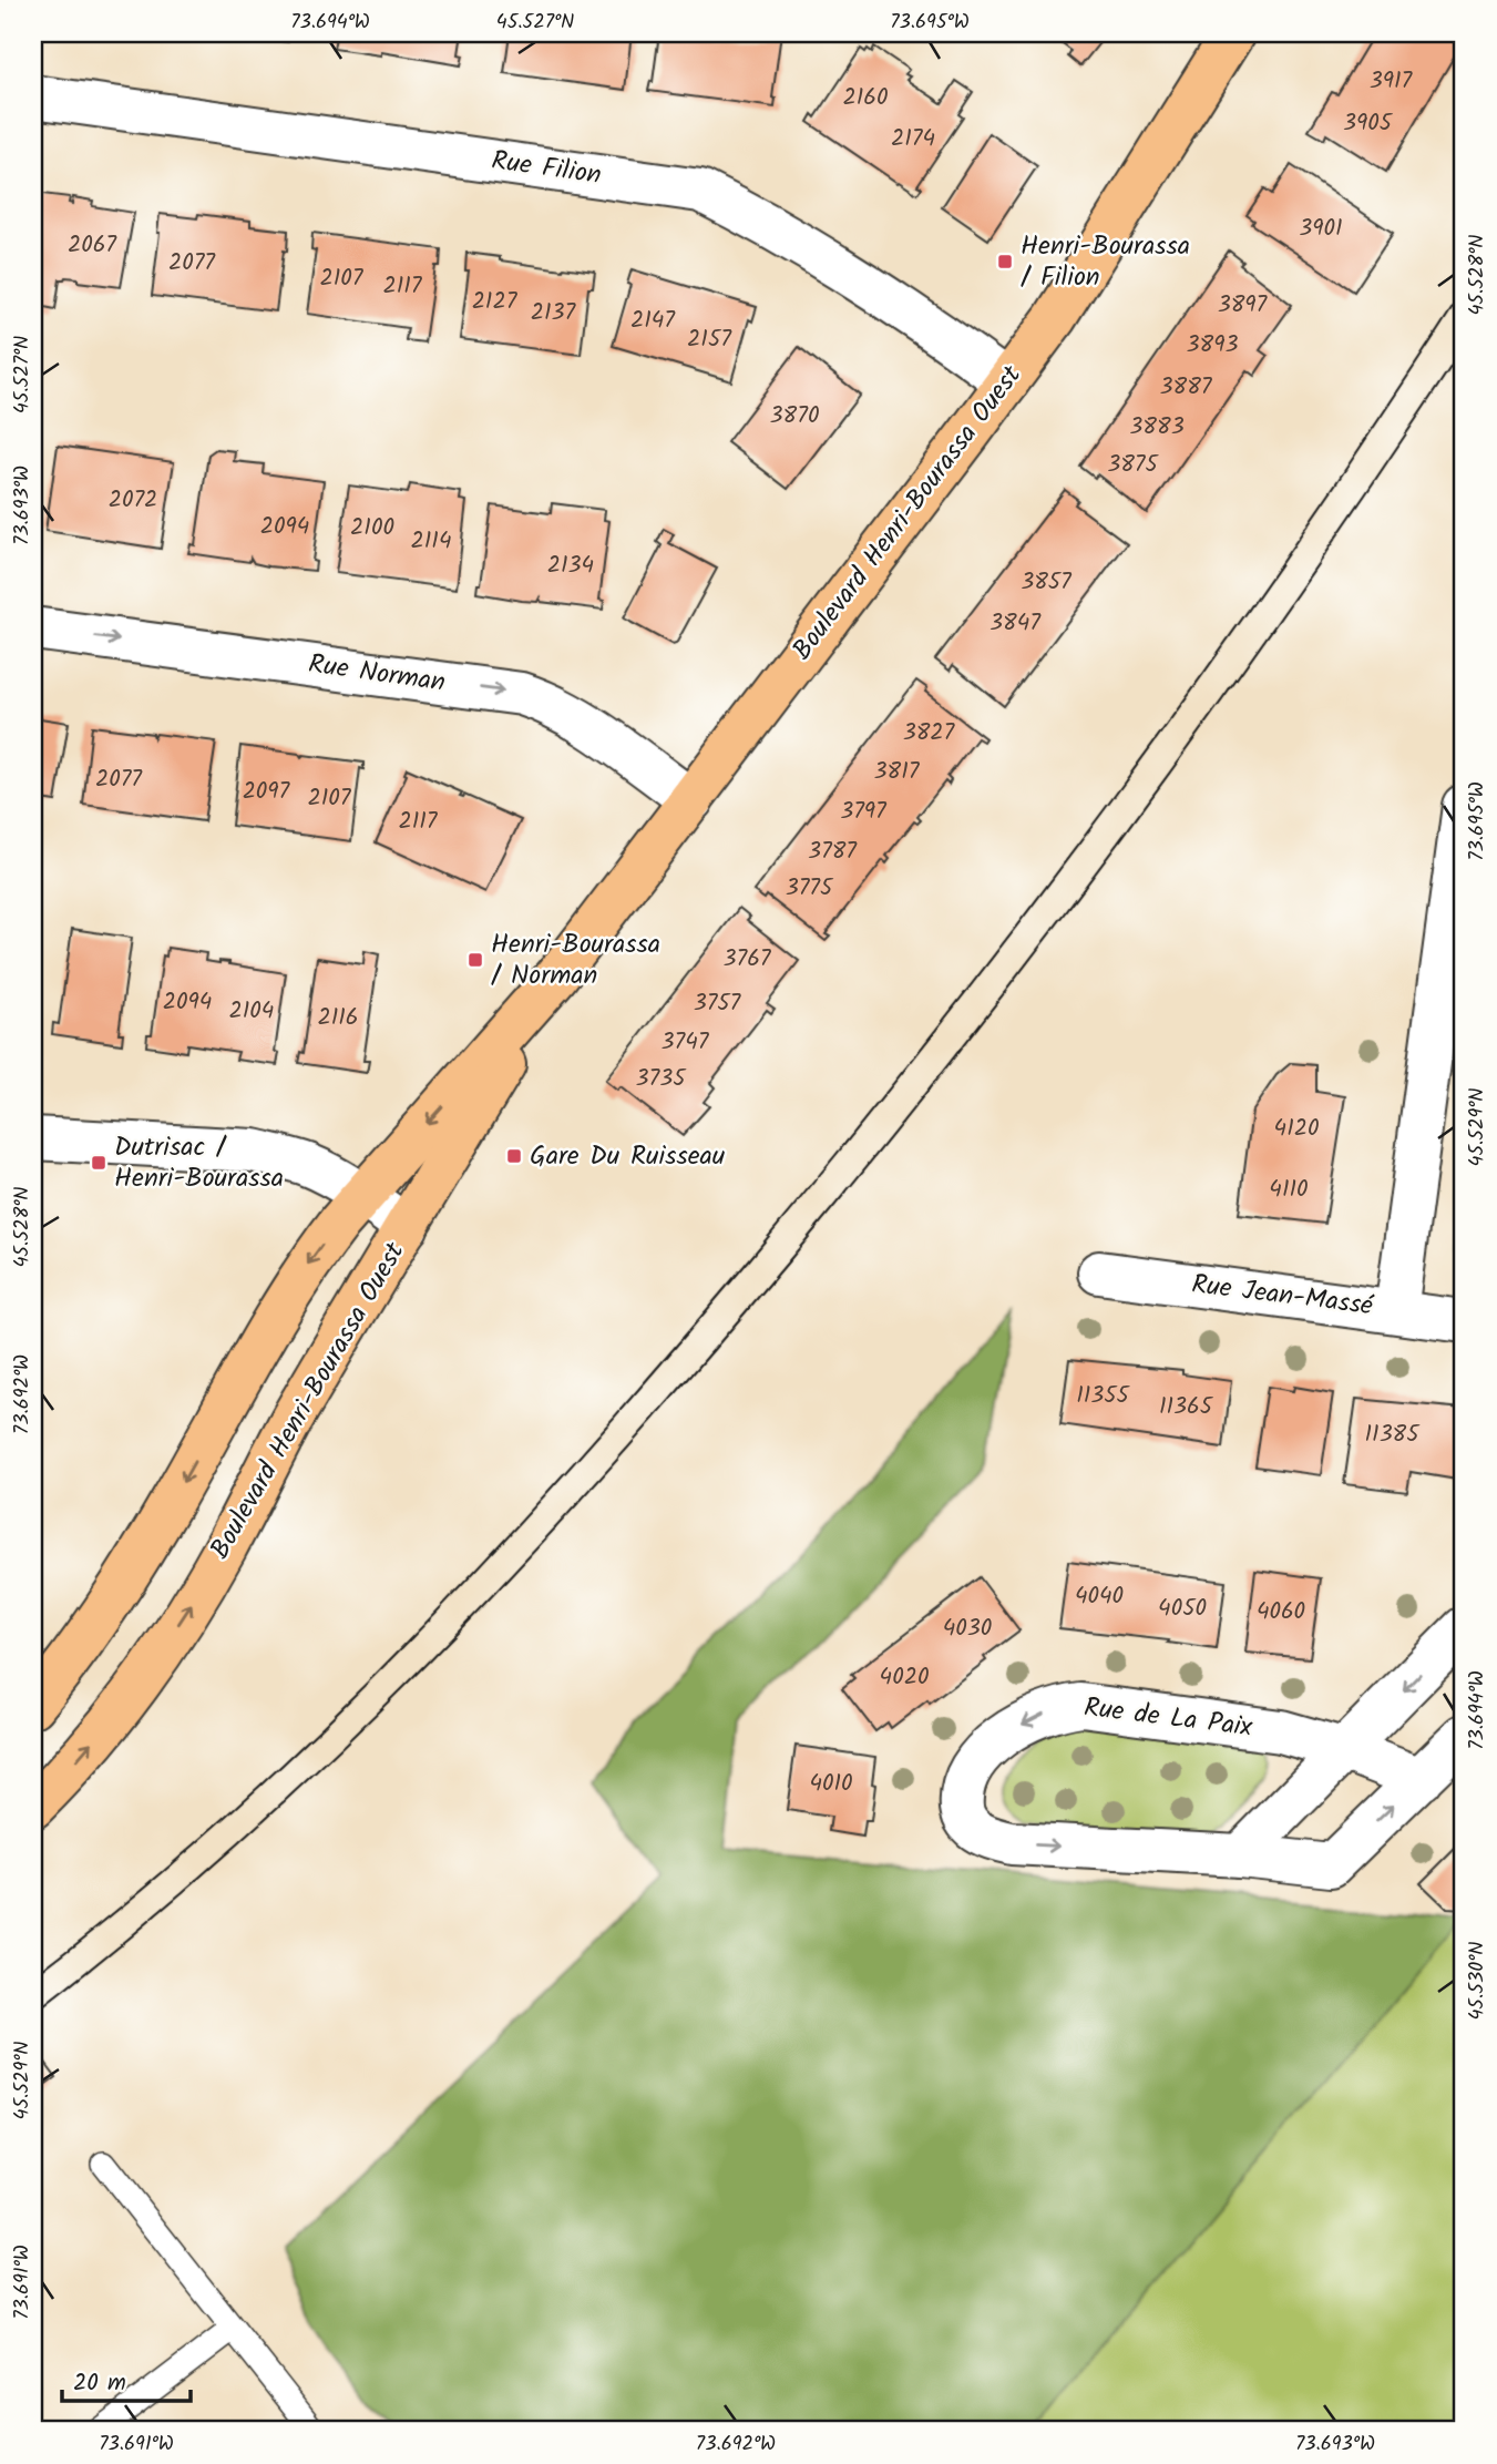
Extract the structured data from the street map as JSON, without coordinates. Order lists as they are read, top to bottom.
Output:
{
  "streets": {
    "main road": ["Boulevard Henri-Bourassa Ouest"],
    "street": [
      "Rue Filion",
      "Rue Norman",
      "Rue Jean-Massé",
      "Rue de La Paix"
    ]
  },
  "crossings": [
    ["Rue Filion", "Boulevard Henri-Bourassa Ouest"],
    ["Boulevard Henri-Bourassa Ouest", "Rue Norman"]
  ],
  "one_way": ["Rue Norman"],
  "places": {
    "transit": [
      "Henri-Bourassa / Filion",
      "Henri-Bourassa / Norman",
      "Gare Du Ruisseau",
      "Dutrisac / Henri-Bourassa"
    ]
  },
  "house_numbers": [
    "3917",
    "2160",
    "3905",
    "2174",
    "3901",
    "2067",
    "2077",
    "2107",
    "2117",
    "2127",
    "3897",
    "2137",
    "2147",
    "2157",
    "3893",
    "3887",
    "3870",
    "3883",
    "3875",
    "2072",
    "2094",
    "2100",
    "2114",
    "2134",
    "3857",
    "3847",
    "3827",
    "3817",
    "2077",
    "2097",
    "2107",
    "3797",
    "2117",
    "3787",
    "3775",
    "3767",
    "2094",
    "3757",
    "2104",
    "2116",
    "3747",
    "3735",
    "4120",
    "4110",
    "11355",
    "11365",
    "11385",
    "4040",
    "4050",
    "4060",
    "4030",
    "4020",
    "4010"
  ],
  "scale_bar": "20 m",
  "coordinates": [
    "73.694°W",
    "45.527°N",
    "73.695°W",
    "45.528°N",
    "73.693°W",
    "45.529°N",
    "73.692°W",
    "45.530°N",
    "73.691°W"
  ]
}
